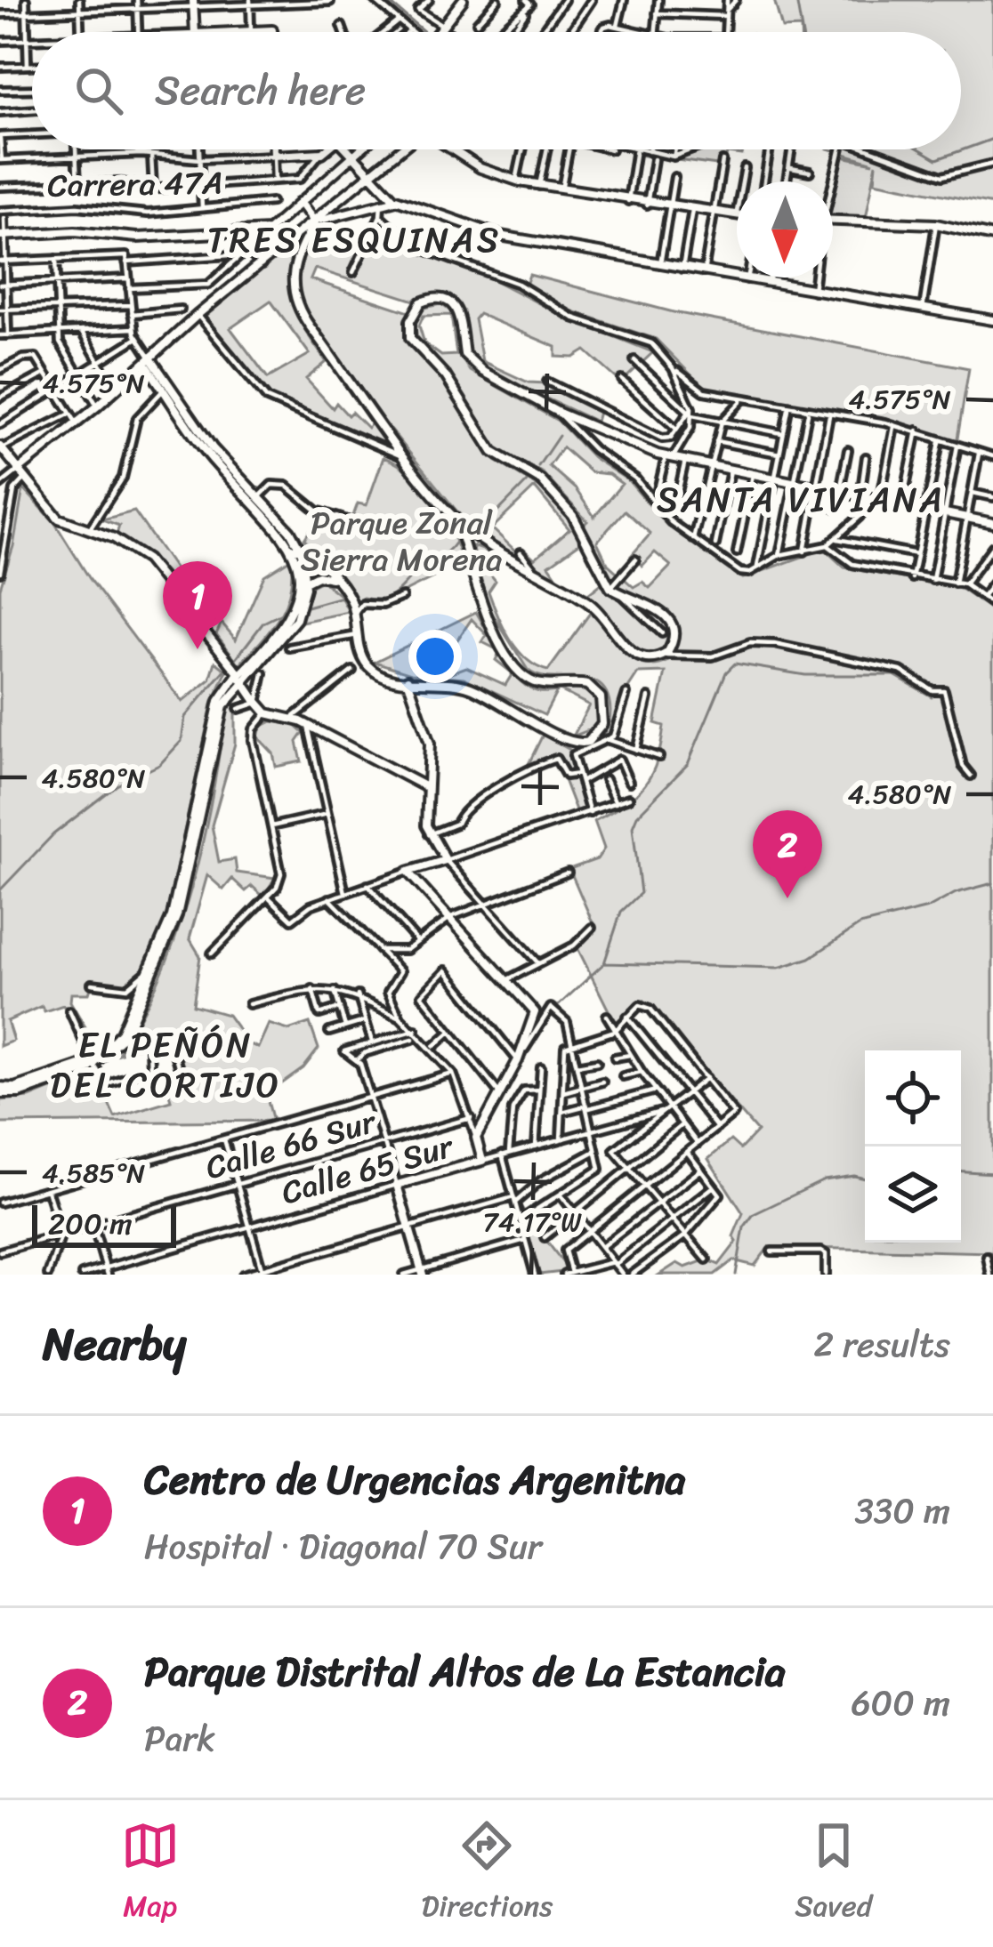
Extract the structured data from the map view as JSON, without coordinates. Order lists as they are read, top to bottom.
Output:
{
  "streets": {
    "street": ["Carrera 47A", "Calle 66 Sur", "Calle 65 Sur"]
  },
  "districts": ["TRES ESQUINAS", "SANTA VIVIANA", "EL PEÑÓN DEL CORTIJO"],
  "parks": ["Parque Zonal Sierra Morena"],
  "scale_bar": "200 m",
  "north": "bottom",
  "page": {
    "search": "Search here",
    "pins": ["1", "2"],
    "scale": "200 m",
    "heading": ["Nearby", "2 results"],
    "list": [
      {
        "mark": "1",
        "name": "Centro de Urgencias Argenitna",
        "note": "Hospital · Diagonal 70 Sur",
        "value": "330 m"
      },
      {
        "mark": "2",
        "name": "Parque Distrital Altos de La Estancia",
        "note": "Park",
        "value": "600 m"
      }
    ],
    "nav": ["Map", "Directions", "Saved"]
  },
  "coordinates": [
    "4.575°N",
    "4.580°N",
    "4.585°N",
    "74.17°W"
  ]
}
